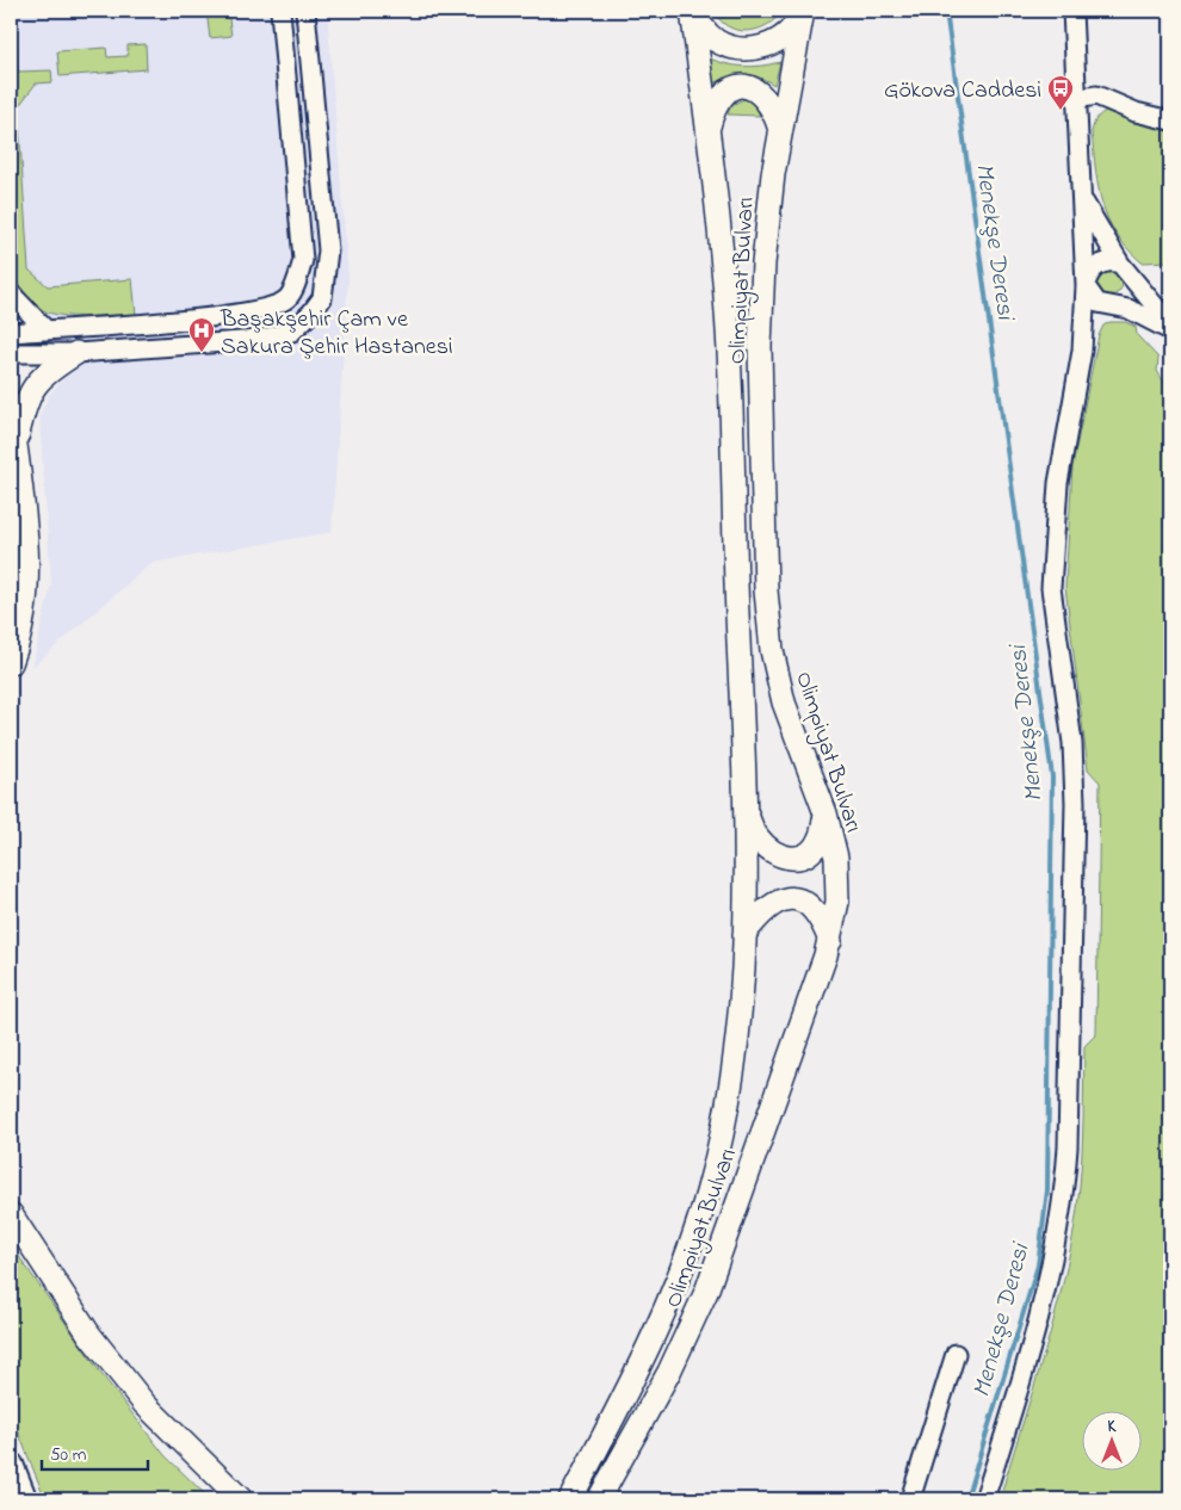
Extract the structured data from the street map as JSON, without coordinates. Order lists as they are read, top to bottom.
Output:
{
  "streets": {
    "main road": ["Olimpiyat Bulvarı"]
  },
  "water": ["Menekşe Deresi"],
  "places": {
    "bus stop": ["Gökova Caddesi"],
    "hospital": ["Başakşehir Çam ve Sakura Şehir Hastanesi"]
  },
  "scale_bar": "50 m",
  "north": "top"
}
